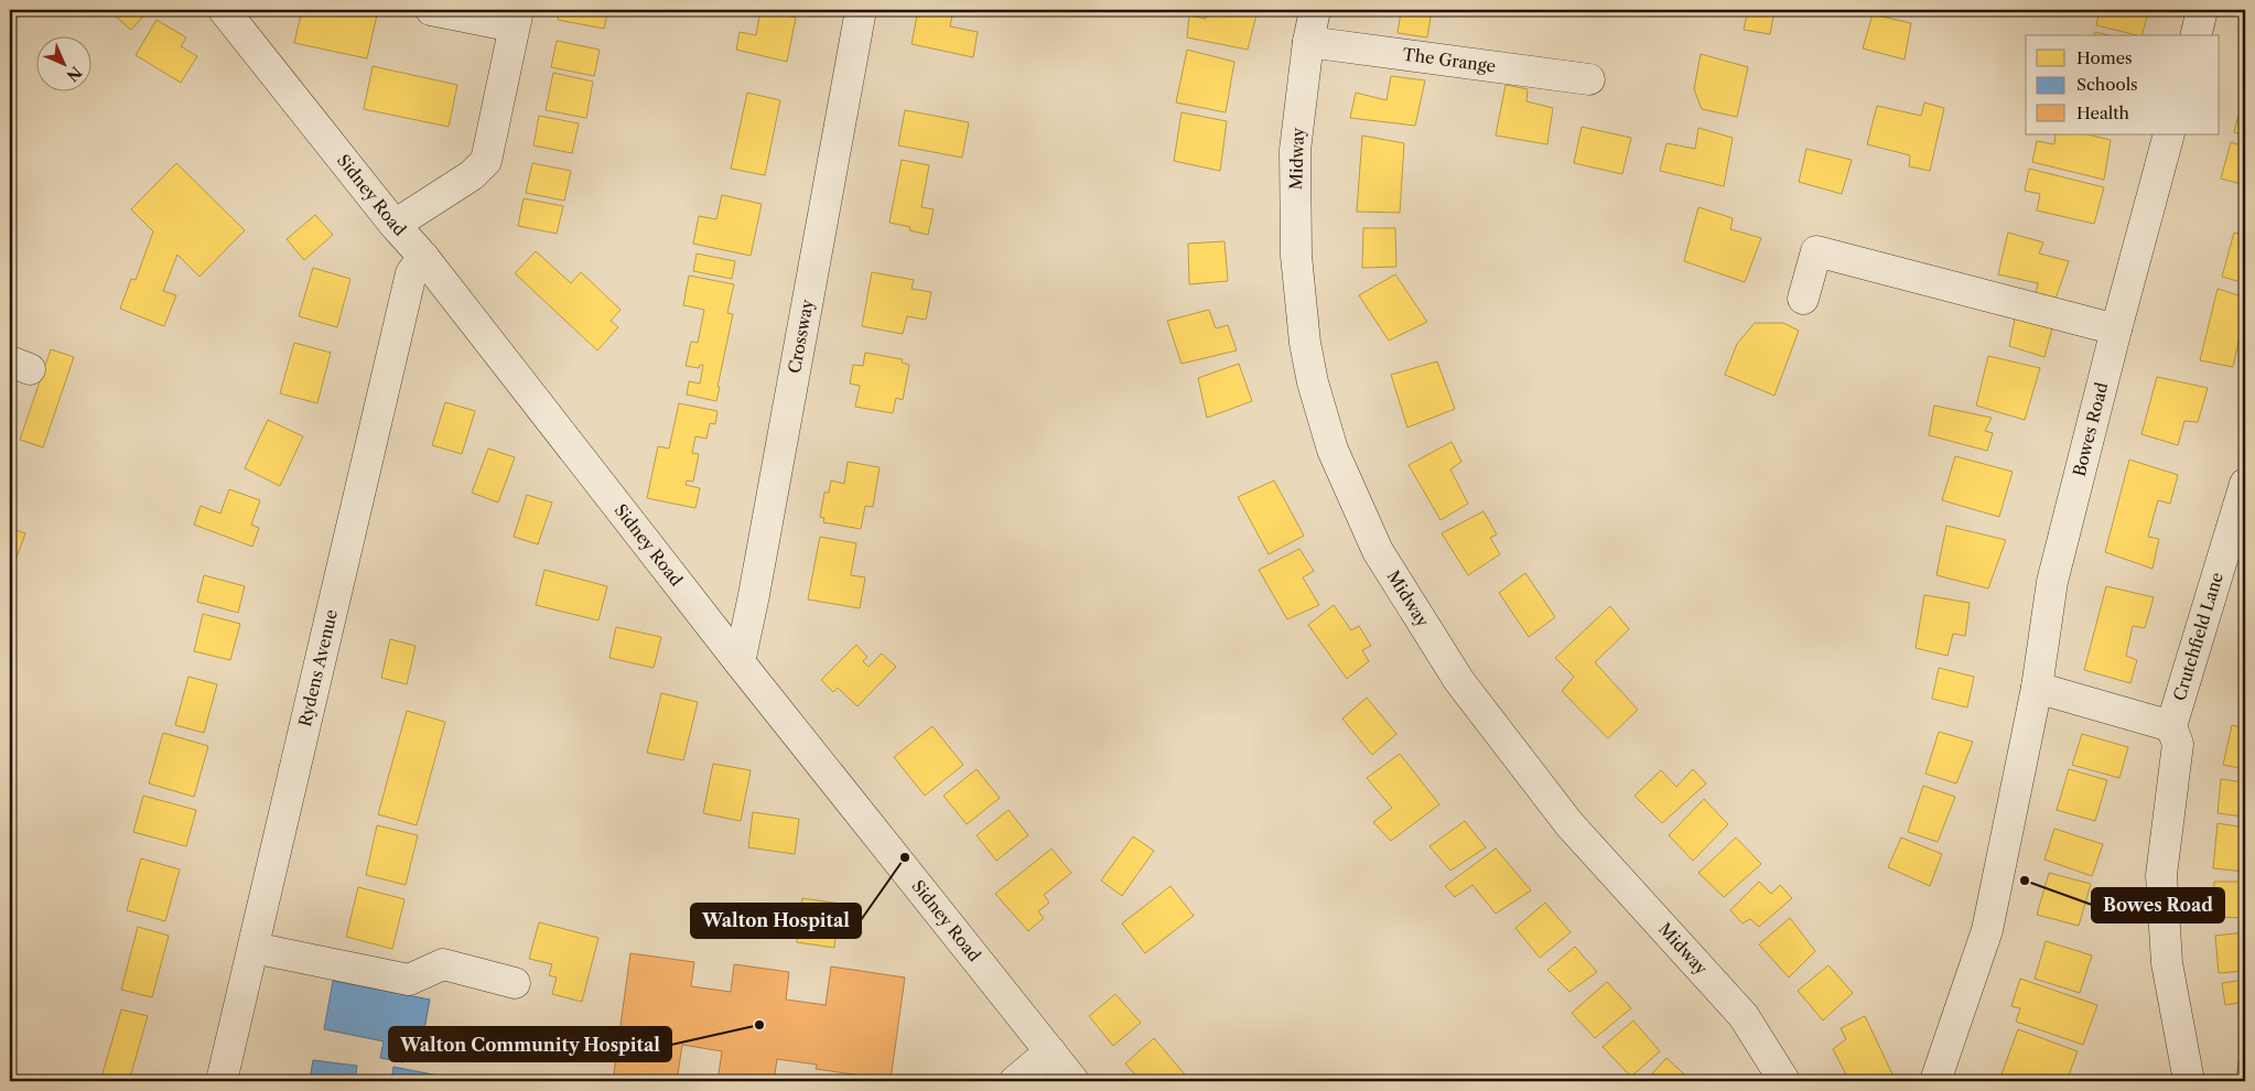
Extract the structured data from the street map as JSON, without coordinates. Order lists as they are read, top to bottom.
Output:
{
  "streets": {
    "street": [
      "The Grange",
      "Midway",
      "Sidney Road",
      "Crossway",
      "Bowes Road",
      "Crutchfield Lane",
      "Rydens Avenue"
    ]
  },
  "crossings": [
    ["The Grange", "Midway"],
    ["Sidney Road", "Crossway"],
    ["Sidney Road", "Rydens Avenue"]
  ],
  "places": ["Walton Hospital", "Bowes Road", "Walton Community Hospital"],
  "legend": ["Homes", "Schools", "Health"],
  "north": "bottom right"
}
